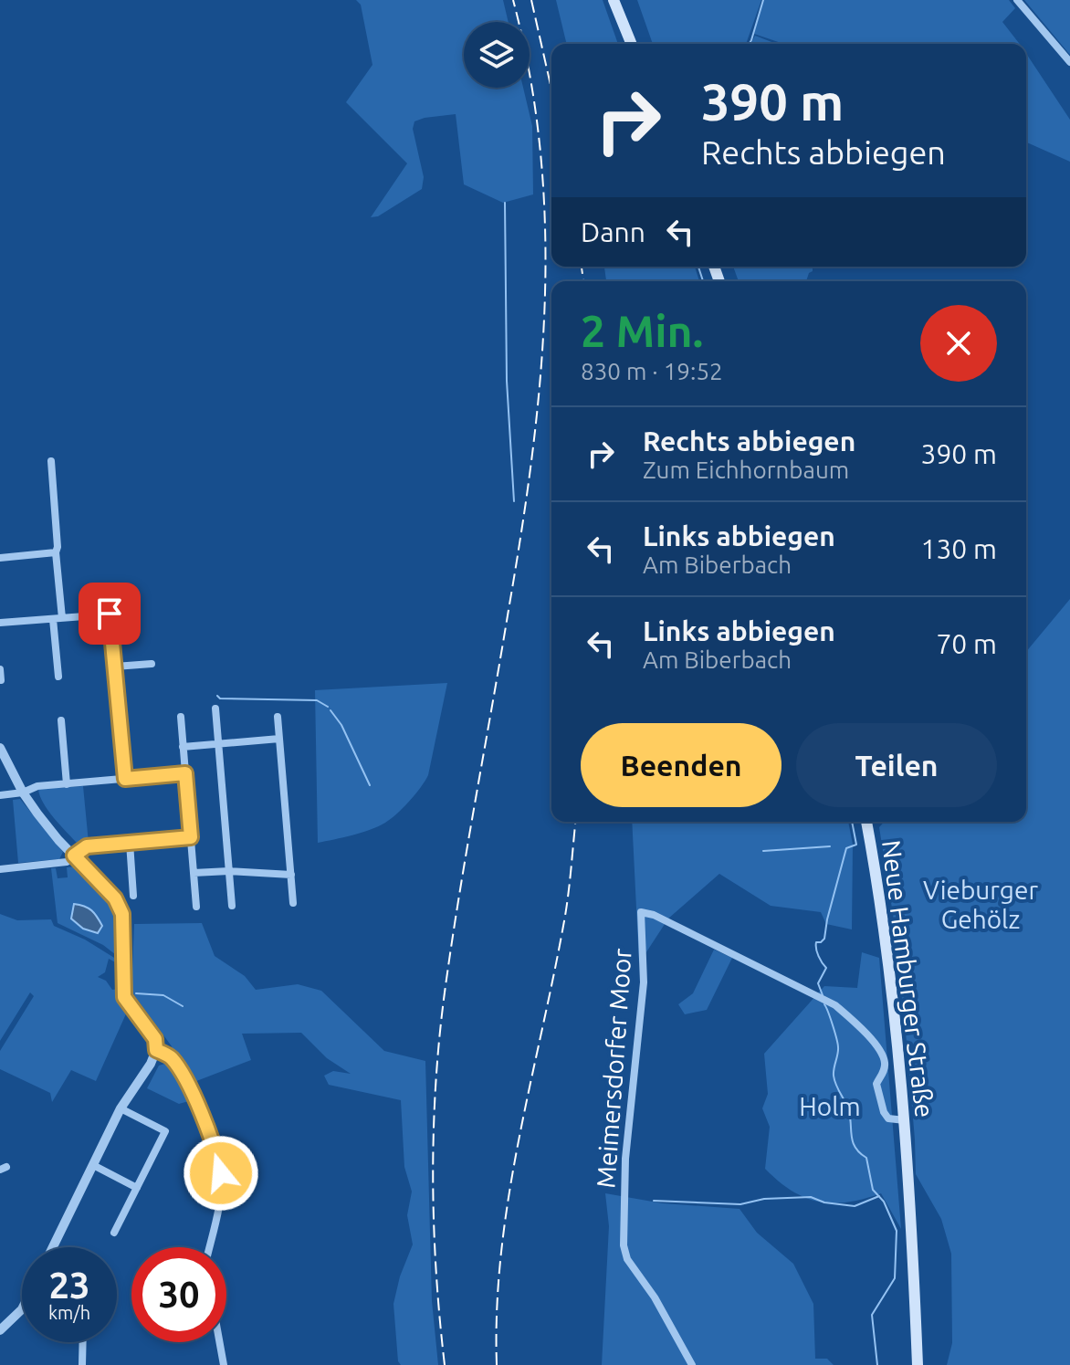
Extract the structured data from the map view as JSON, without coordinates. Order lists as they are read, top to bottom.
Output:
{
  "streets": {
    "main road": ["Neue Hamburger Straße"],
    "street": ["Meimersdorfer Moor"]
  },
  "crossings": [
    ["Neue Hamburger Straße", "Meimersdorfer Moor"]
  ],
  "parks": ["Vieburger Gehölz", "Holm"],
  "page": {
    "turn": ["390 m", "Rechts abbiegen"],
    "then": "Dann",
    "heading": ["2 Min.", "830 m · 19:52"],
    "list": [
      {
        "name": "Rechts abbiegen",
        "note": "Zum Eichhornbaum",
        "value": "390 m"
      },
      {
        "name": "Links abbiegen",
        "note": "Am Biberbach",
        "value": "130 m"
      },
      {
        "name": "Links abbiegen",
        "note": "Am Biberbach",
        "value": "70 m"
      }
    ],
    "buttons": ["Beenden", "Teilen"],
    "speed": "23 km/h",
    "limit": "30"
  }
}
